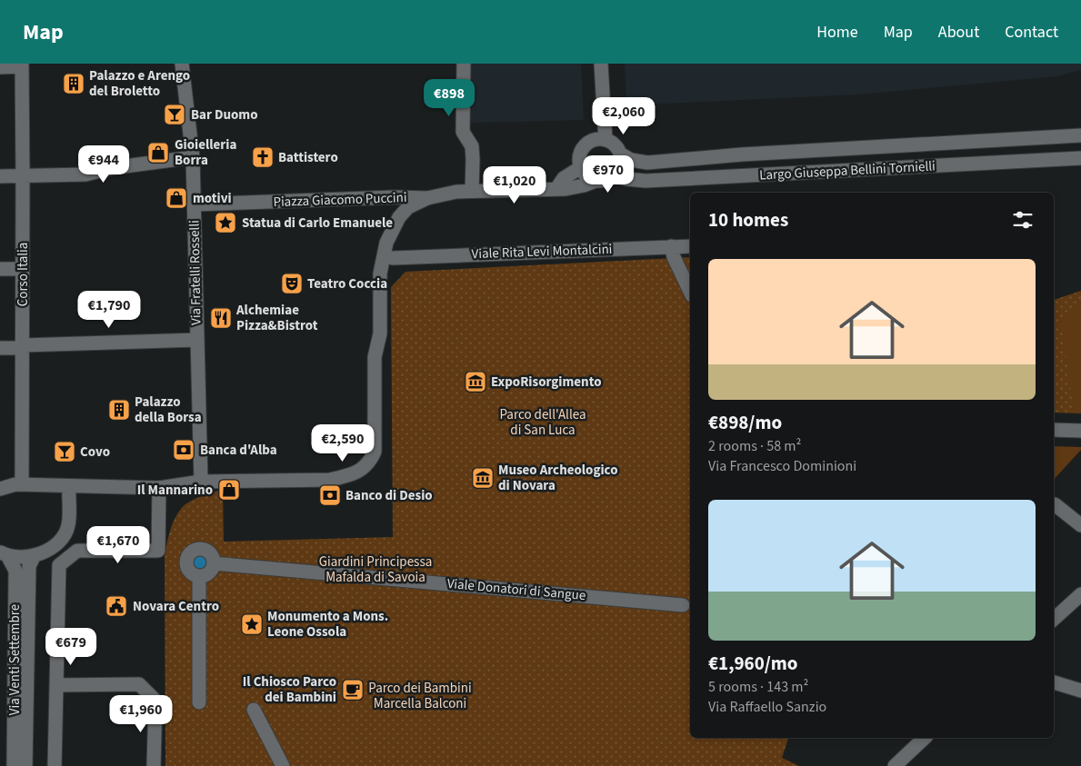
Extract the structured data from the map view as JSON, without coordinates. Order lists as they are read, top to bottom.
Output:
{
  "streets": {
    "street": [
      "Largo Giuseppa Bellini Tornielli",
      "Piazza Giacomo Puccini",
      "Viale Rita Levi Montalcini",
      "Via Fratelli Rosselli",
      "Corso Italia",
      "Viale Donatori di Sangue",
      "Via Venti Settembre"
    ]
  },
  "crossings": [
    ["Piazza Giacomo Puccini", "Via Fratelli Rosselli"]
  ],
  "parks": ["Parco dell'Allea di San Luca", "Giardini Principessa Mafalda di Savoia", "Parco dei Bambini Marcella Balconi"],
  "places": {
    "building": ["Palazzo e Arengo del Broletto", "Palazzo della Borsa"],
    "bar": ["Bar Duomo", "Covo"],
    "shop": ["Gioielleria Borra", "motivi", "Il Mannarino"],
    "church": ["Battistero"],
    "place": ["Statua di Carlo Emanuele", "Monumento a Mons. Leone Ossola"],
    "theatre": ["Teatro Coccia"],
    "restaurant": ["Alchemiae Pizza&Bistrot"],
    "museum": ["ExpoRisorgimento", "Museo Archeologico di Novara"],
    "bank": ["Banca d'Alba", "Banco di Desio"],
    "public building": ["Novara Centro"],
    "cafe": ["Il Chiosco Parco dei Bambini"]
  },
  "page": {
    "header": "Map",
    "nav": [
      "Home",
      "Map",
      "About",
      "Contact"
    ],
    "price": [
      "€898",
      "€2,060",
      "€944",
      "€970",
      "€1,020",
      "€1,790",
      "€2,590",
      "€1,670",
      "€679",
      "€1,960"
    ],
    "heading": "10 homes",
    "list": [
      {
        "name": "€898/mo",
        "note": "2 rooms · 58 m² · Via Francesco Dominioni"
      },
      {
        "name": "€1,960/mo",
        "note": "5 rooms · 143 m² · Via Raffaello Sanzio"
      }
    ]
  }
}
